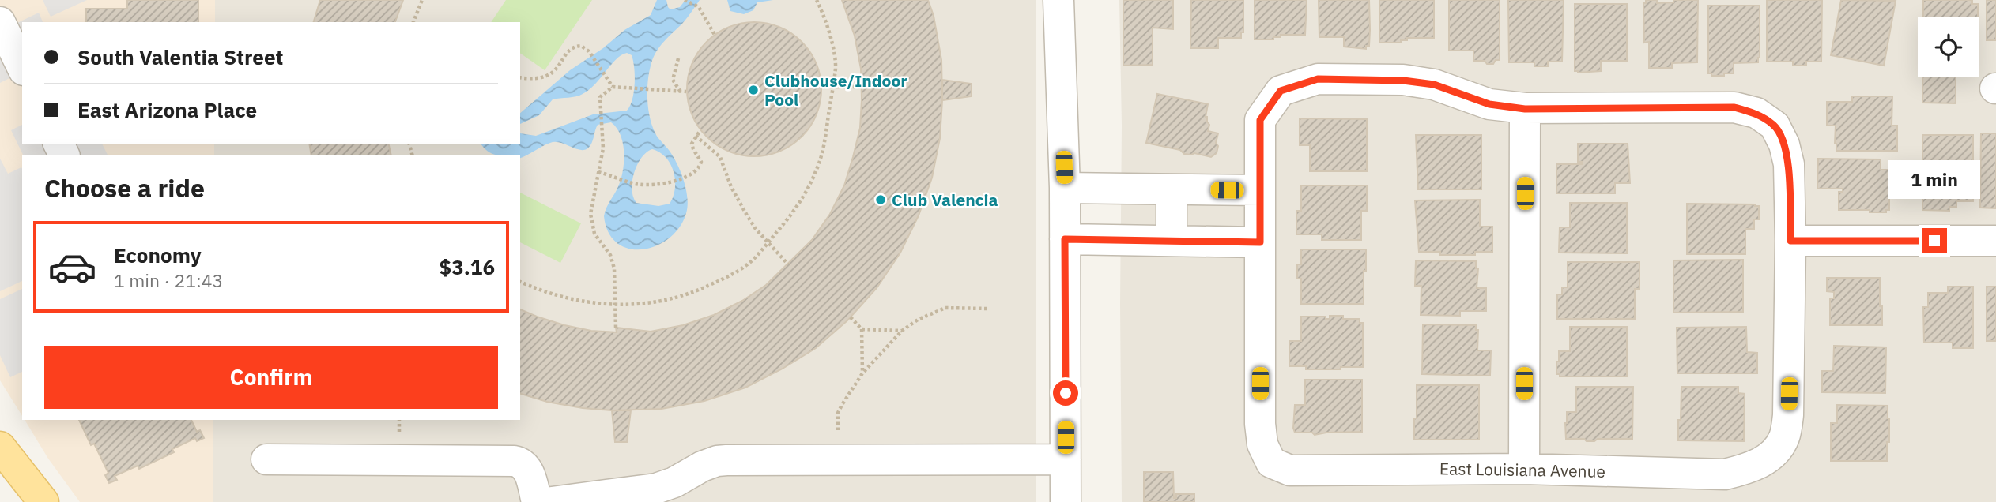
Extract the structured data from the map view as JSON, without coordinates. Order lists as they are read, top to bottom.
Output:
{
  "streets": {
    "street": ["East Louisiana Avenue"]
  },
  "places": ["Clubhouse/Indoor Pool", "Club Valencia"],
  "page": {
    "banner": ["South Valentia Street", "East Arizona Place"],
    "heading": "Choose a ride",
    "bubble": "1 min",
    "list": [
      {
        "name": "Economy",
        "note": "1 min · 21:43",
        "value": "$3.16"
      }
    ],
    "buttons": "Confirm"
  }
}
